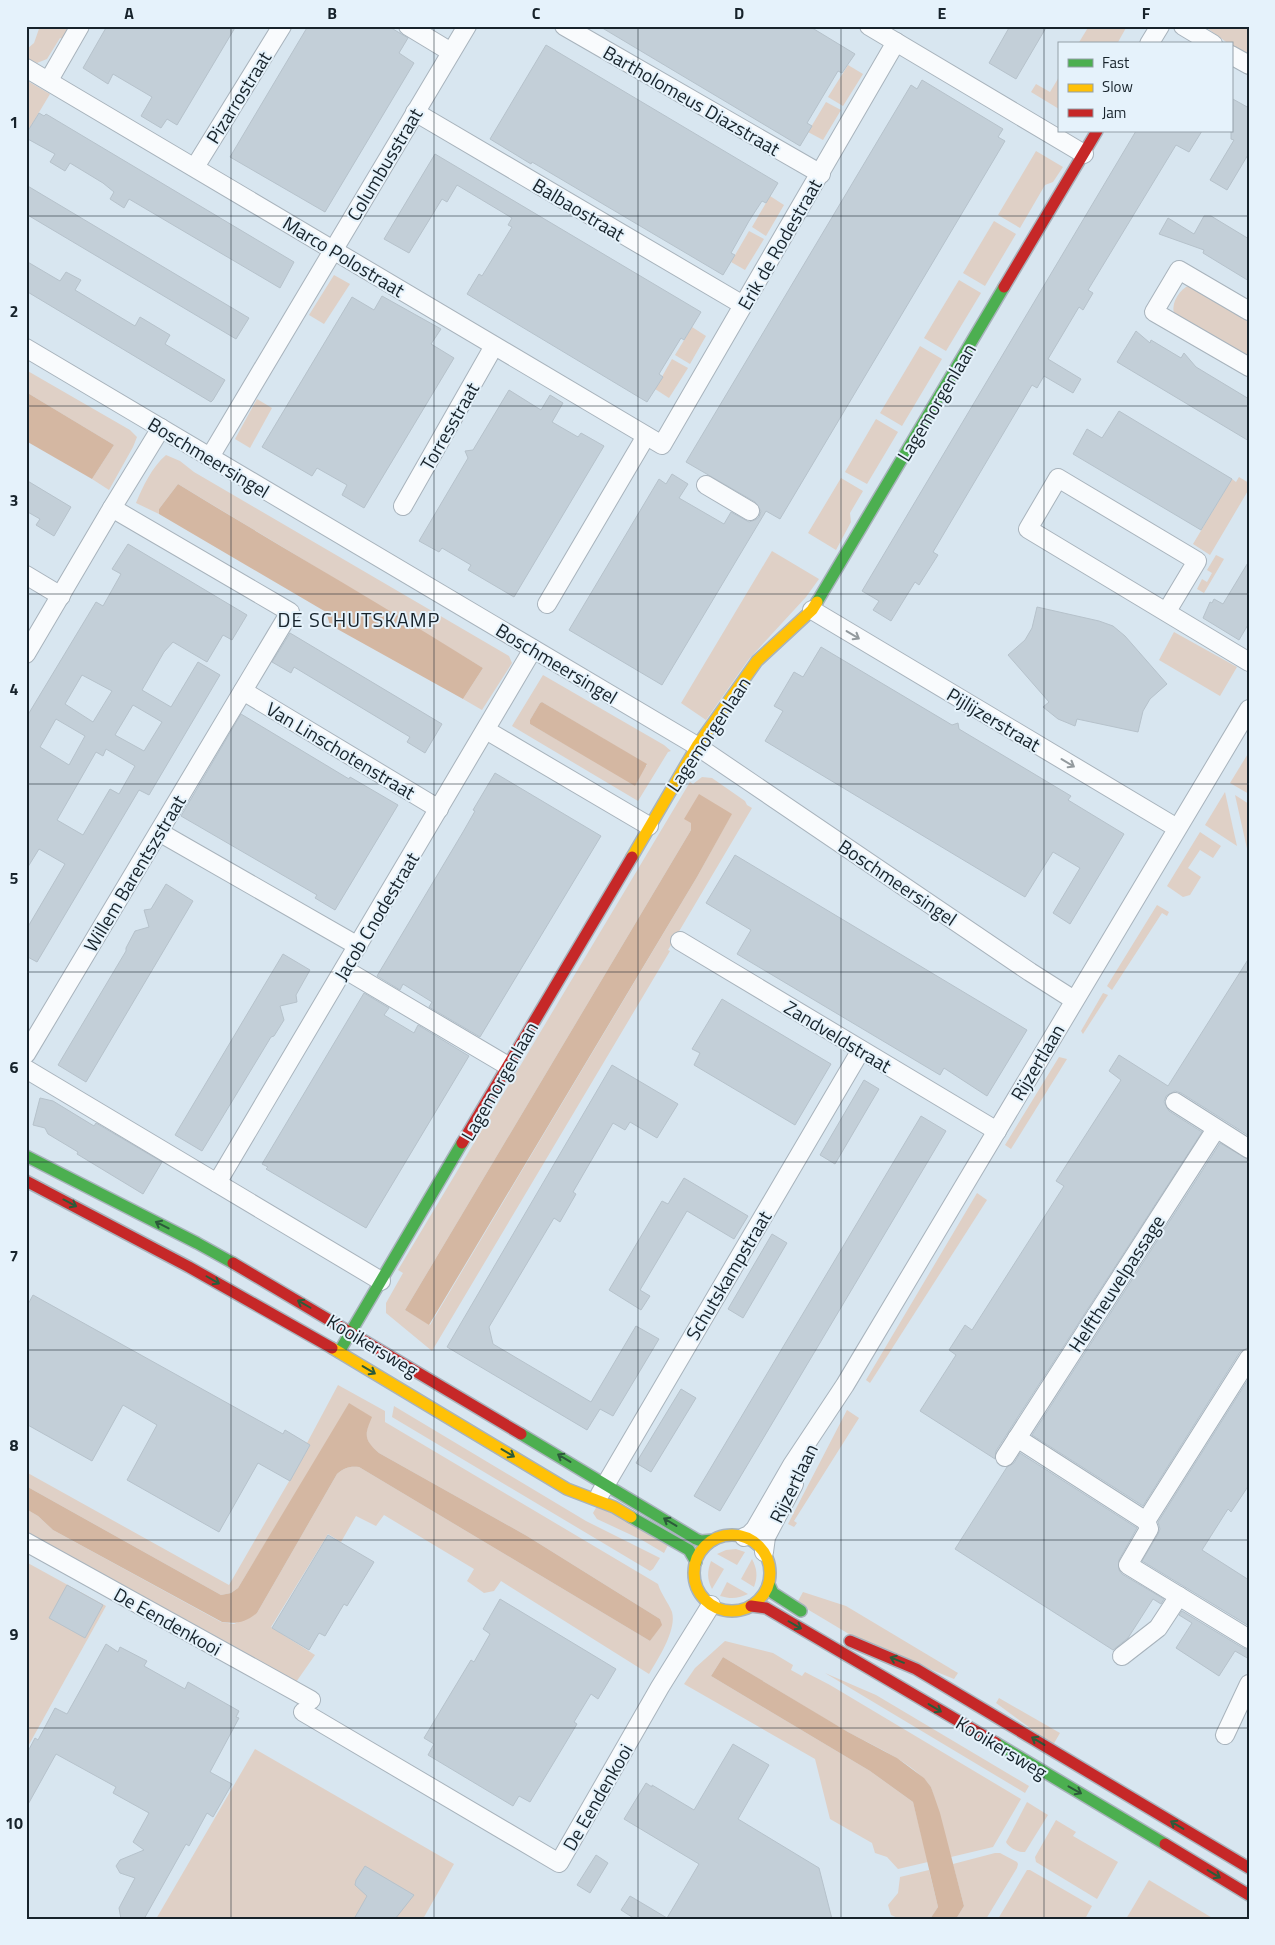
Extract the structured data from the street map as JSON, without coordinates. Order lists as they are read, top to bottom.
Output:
{
  "streets": {
    "street": [
      "Pizarrostraat",
      "Bartholomeus Diazstraat",
      "Columbusstraat",
      "Balbaostraat",
      "Erik de Rodestraat",
      "Marco Polostraat",
      "Lagemorgenlaan",
      "Torresstraat",
      "Boschmeersingel",
      "Pijlijzerstraat",
      "Van Linschotenstraat",
      "Willem Barentszstraat",
      "Jacob Cnodestraat",
      "Zandveldstraat",
      "Rijzertlaan",
      "Schutskampstraat",
      "Helftheuvelpassage",
      "Kooikersweg",
      "De Eendenkooi"
    ]
  },
  "crossings": [
    ["Pizarrostraat", "Marco Polostraat"],
    ["Bartholomeus Diazstraat", "Erik de Rodestraat"],
    ["Columbusstraat", "Balbaostraat"],
    ["Columbusstraat", "Marco Polostraat"],
    ["Columbusstraat", "Boschmeersingel"],
    ["Balbaostraat", "Erik de Rodestraat"],
    ["Erik de Rodestraat", "Marco Polostraat"],
    ["Marco Polostraat", "Torresstraat"],
    ["Lagemorgenlaan", "Boschmeersingel"],
    ["Lagemorgenlaan", "Pijlijzerstraat"],
    ["Lagemorgenlaan", "Kooikersweg"],
    ["Boschmeersingel", "Jacob Cnodestraat"],
    ["Boschmeersingel", "Rijzertlaan"],
    ["Pijlijzerstraat", "Rijzertlaan"],
    ["Van Linschotenstraat", "Willem Barentszstraat"],
    ["Van Linschotenstraat", "Jacob Cnodestraat"],
    ["Zandveldstraat", "Rijzertlaan"],
    ["Zandveldstraat", "Schutskampstraat"],
    ["Rijzertlaan", "Kooikersweg"],
    ["Rijzertlaan", "De Eendenkooi"],
    ["Schutskampstraat", "Kooikersweg"],
    ["Kooikersweg", "De Eendenkooi"]
  ],
  "one_way": ["Pijlijzerstraat"],
  "districts": ["DE SCHUTSKAMP"],
  "legend": ["Fast", "Slow", "Jam"],
  "grid": {
    "columns": [
      "A",
      "B",
      "C",
      "D",
      "E",
      "F"
    ],
    "rows": [
      "1",
      "2",
      "3",
      "4",
      "5",
      "6",
      "7",
      "8",
      "9",
      "10"
    ]
  }
}
